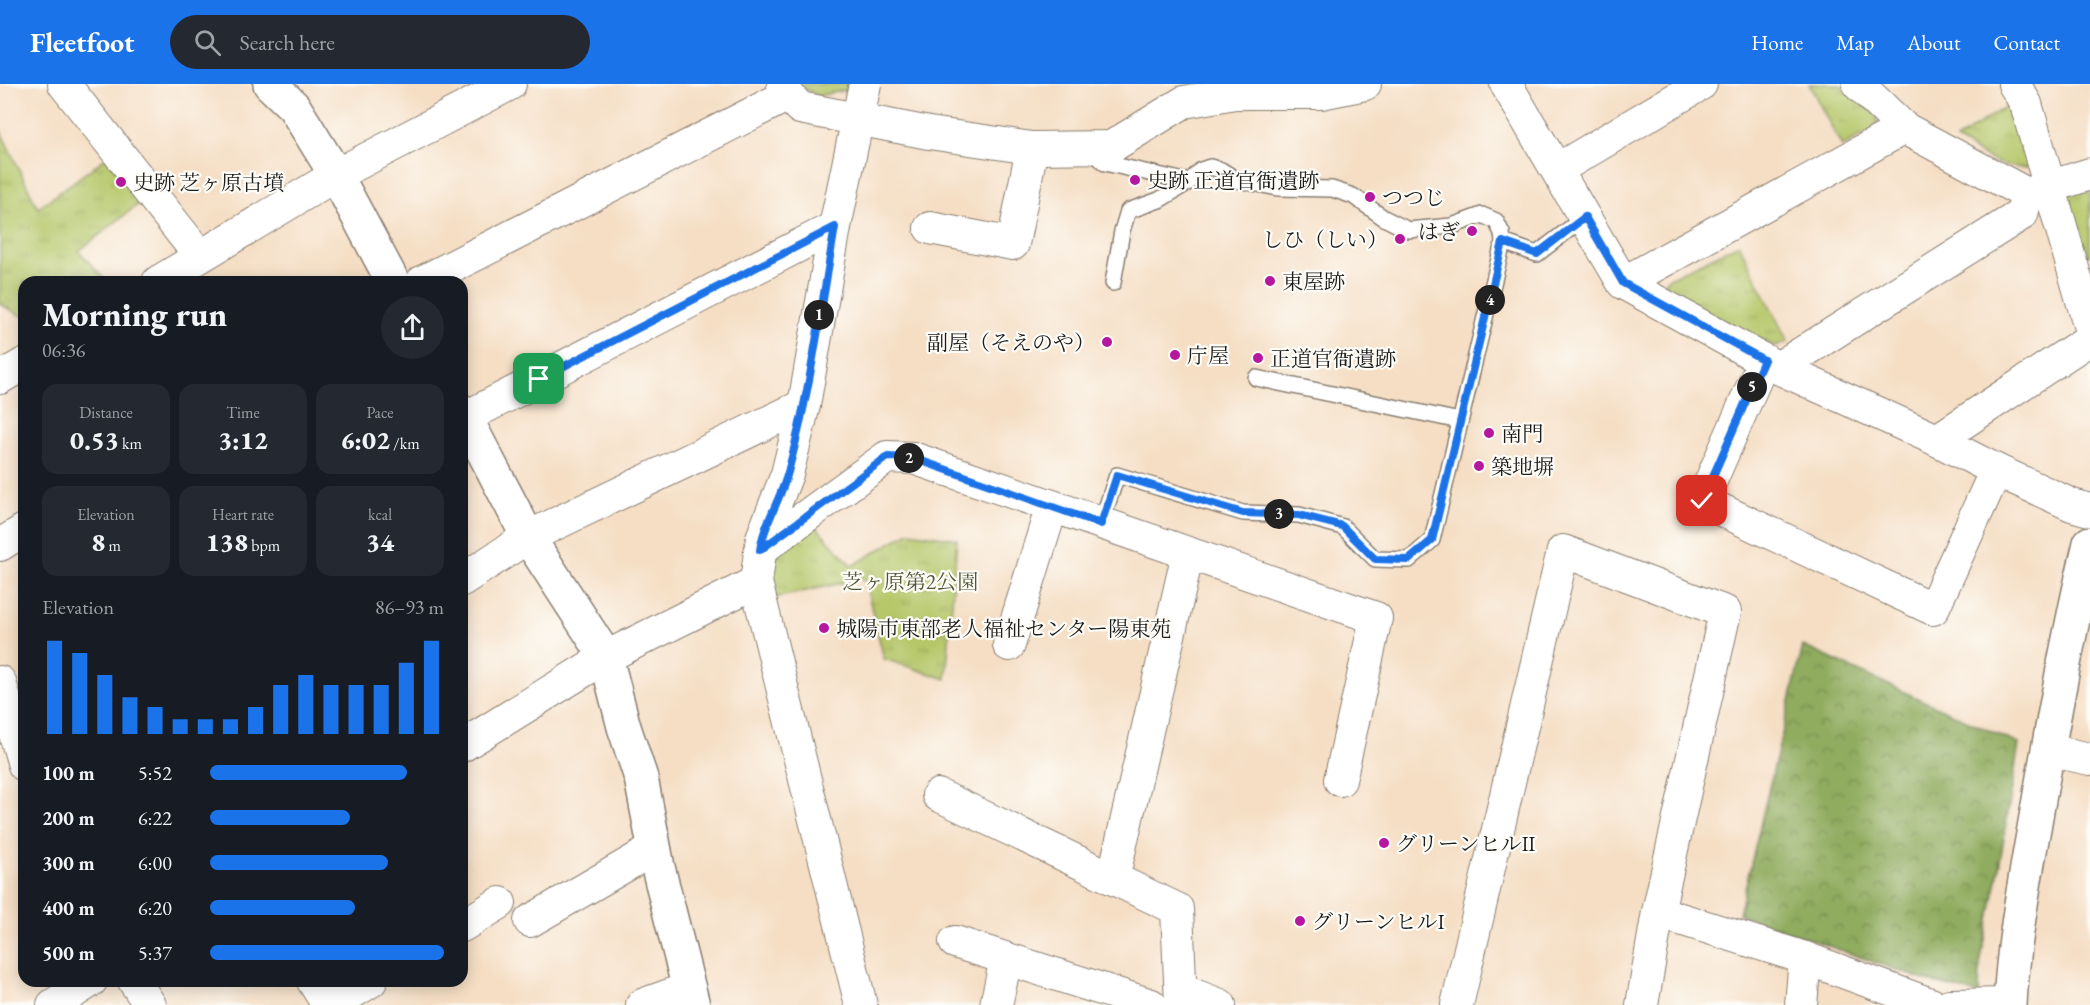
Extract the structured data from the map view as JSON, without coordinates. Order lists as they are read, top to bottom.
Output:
{
  "parks": ["芝ヶ原第2公園"],
  "places": [
    "史跡 正道官衙遺跡",
    "史跡 芝ヶ原古墳",
    "つつじ",
    "はぎ",
    "しひ（しい）",
    "東屋跡",
    "副屋（そえのや）",
    "庁屋",
    "正道官衙遺跡",
    "南門",
    "築地塀",
    "城陽市東部老人福祉センター陽東苑",
    "グリーンヒルⅡ",
    "グリーンヒルⅠ"
  ],
  "page": {
    "header": "Fleetfoot",
    "search": "Search here",
    "nav": [
      "Home",
      "Map",
      "About",
      "Contact"
    ],
    "heading": ["Morning run", "06:36"],
    "pins": [
      "4",
      "1",
      "5",
      "2",
      "3"
    ],
    "stats": [
      ["Distance", "0.53 km"],
      ["Time", "3:12"],
      ["Pace", "6:02 /km"],
      ["Elevation", "8 m"],
      ["Heart rate", "138 bpm"],
      ["kcal", "34"]
    ],
    "chart": ["Elevation", "86–93 m"],
    "list": [
      {
        "name": "100 m",
        "note": "5:52"
      },
      {
        "name": "200 m",
        "note": "6:22"
      },
      {
        "name": "300 m",
        "note": "6:00"
      },
      {
        "name": "400 m",
        "note": "6:20"
      },
      {
        "name": "500 m",
        "note": "5:37"
      }
    ]
  }
}
